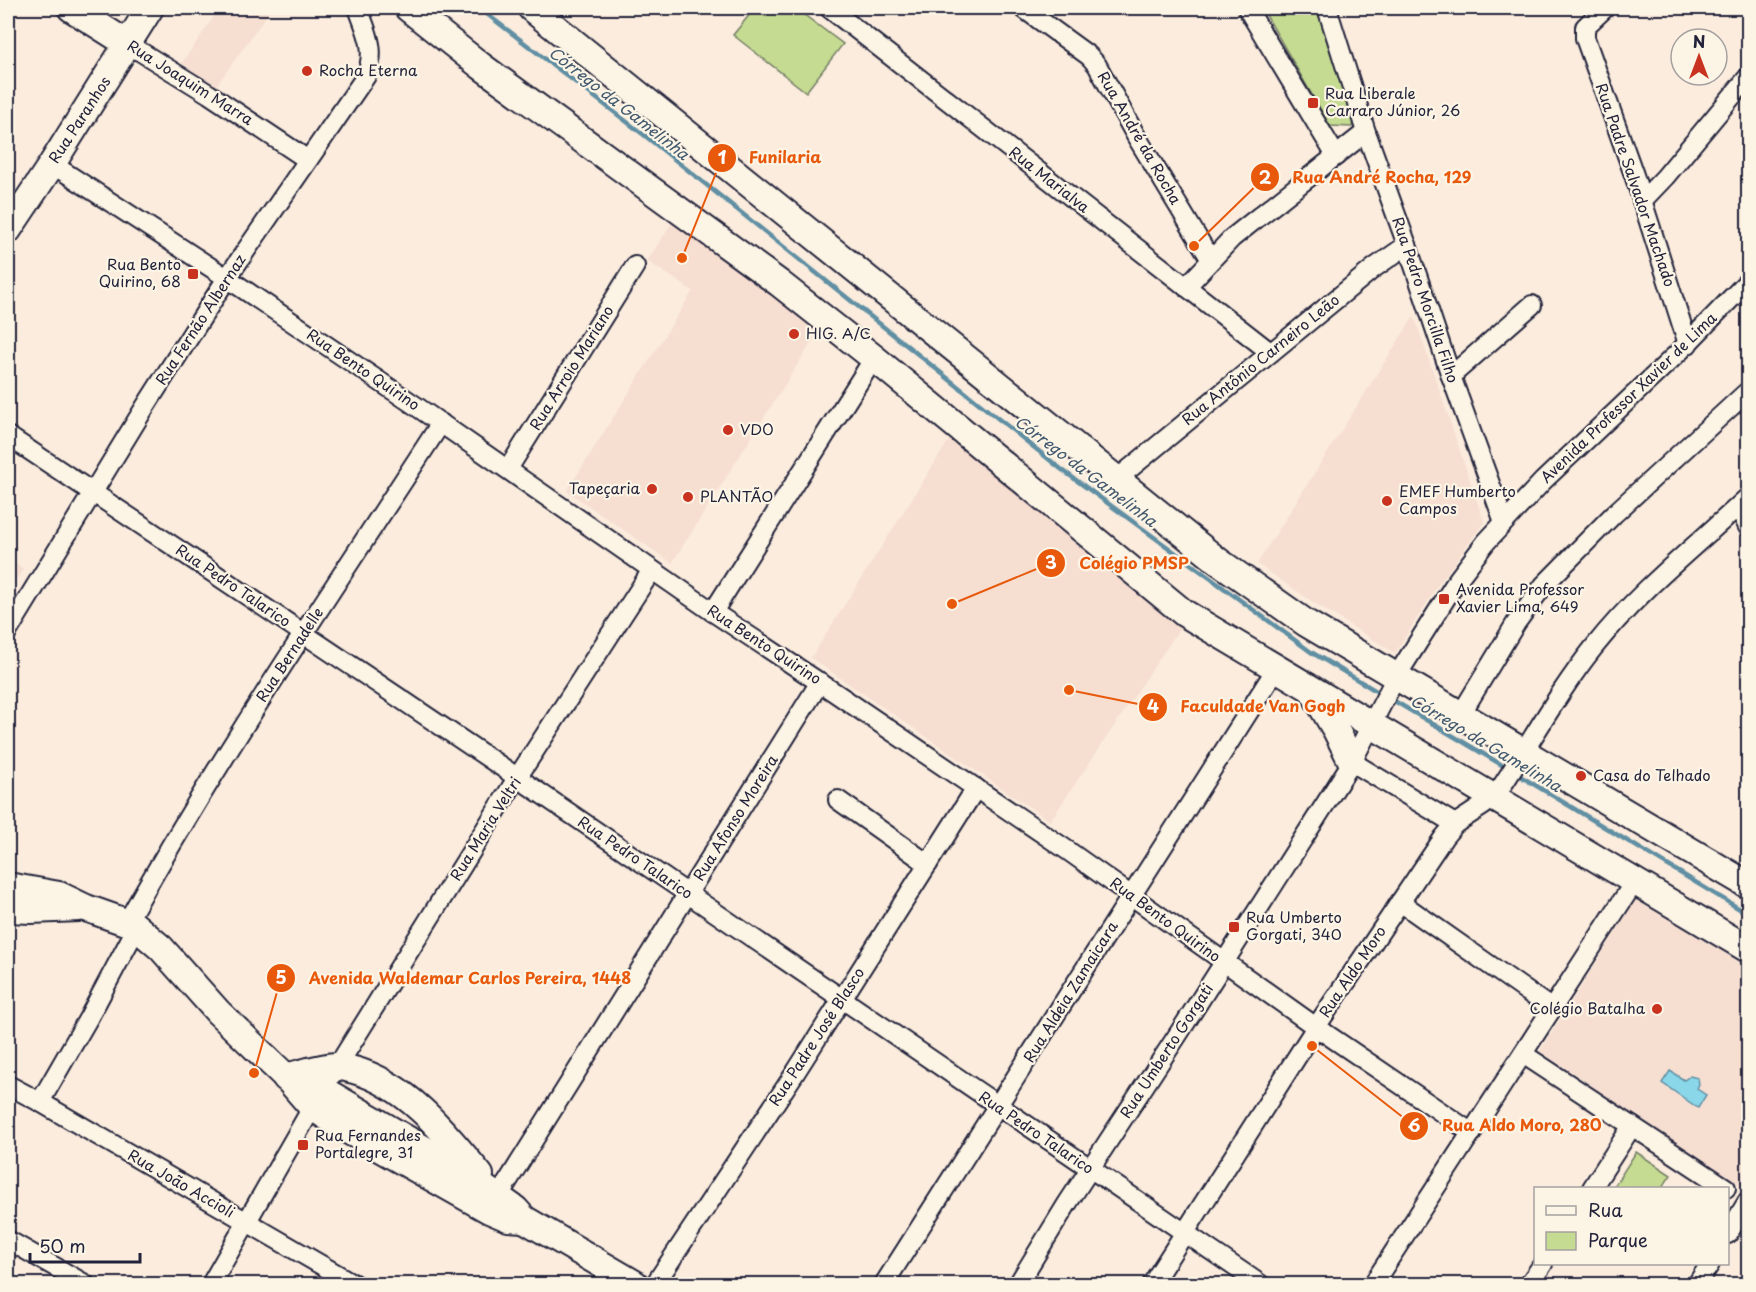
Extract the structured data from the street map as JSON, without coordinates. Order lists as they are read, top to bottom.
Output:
{
  "streets": {
    "main road": ["Rua Joaquim Marra", "Rua Paranhos"],
    "street": [
      "Rua André da Rocha",
      "Rua Marialva",
      "Rua Padre Salvador Machado",
      "Rua Pedro Morcilla Filho",
      "Rua Fernão Albernaz",
      "Rua Antônio Carneiro Leão",
      "Rua Arroio Mariano",
      "Rua Bento Quirino",
      "Avenida Professor Xavier de Lima",
      "Rua Pedro Talarico",
      "Rua Bernadelle",
      "Rua Afonso Moreira",
      "Rua Maria Veltri",
      "Rua Aldo Moro",
      "Rua Aldeia Zamaicara",
      "Rua Padre José Blasco",
      "Rua Umberto Gorgati",
      "Rua João Accioli"
    ]
  },
  "crossings": [
    ["Rua Joaquim Marra", "Rua Paranhos"],
    ["Rua Joaquim Marra", "Rua Fernão Albernaz"],
    ["Rua Paranhos", "Rua Bento Quirino"],
    ["Rua Marialva", "Rua Antônio Carneiro Leão"],
    ["Rua Padre Salvador Machado", "Avenida Professor Xavier de Lima"],
    ["Rua Pedro Morcilla Filho", "Rua Antônio Carneiro Leão"],
    ["Rua Pedro Morcilla Filho", "Avenida Professor Xavier de Lima"],
    ["Rua Fernão Albernaz", "Rua Bento Quirino"],
    ["Rua Fernão Albernaz", "Rua Pedro Talarico"],
    ["Rua Arroio Mariano", "Rua Bento Quirino"],
    ["Rua Bento Quirino", "Rua Bernadelle"],
    ["Rua Bento Quirino", "Rua Afonso Moreira"],
    ["Rua Bento Quirino", "Rua Maria Veltri"],
    ["Rua Bento Quirino", "Rua Aldo Moro"],
    ["Rua Bento Quirino", "Rua Aldeia Zamaicara"],
    ["Rua Bento Quirino", "Rua Padre José Blasco"],
    ["Rua Bento Quirino", "Rua Umberto Gorgati"],
    ["Avenida Professor Xavier de Lima", "Rua Umberto Gorgati"],
    ["Rua Pedro Talarico", "Rua Bernadelle"],
    ["Rua Pedro Talarico", "Rua Afonso Moreira"],
    ["Rua Pedro Talarico", "Rua Maria Veltri"],
    ["Rua Pedro Talarico", "Rua Aldo Moro"],
    ["Rua Pedro Talarico", "Rua Aldeia Zamaicara"],
    ["Rua Pedro Talarico", "Rua Padre José Blasco"],
    ["Rua Pedro Talarico", "Rua Umberto Gorgati"],
    ["Rua Bernadelle", "Rua João Accioli"],
    ["Rua Maria Veltri", "Rua João Accioli"]
  ],
  "water": ["Córrego da Gamelinha"],
  "places": {
    "other": [
      "Rocha Eterna",
      "Rua André Rocha, 129",
      "Funilaria",
      "HIG. A/C",
      "VDO",
      "Tapeçaria",
      "PLANTÃO",
      "EMEF Humberto Campos",
      "Colégio PMSP",
      "Faculdade Van Gogh",
      "Casa do Telhado",
      "Colégio Batalha",
      "Rua Aldo Moro, 280",
      "Avenida Waldemar Carlos Pereira, 1448"
    ],
    "transit": [
      "Rua Liberale Carraro Júnior, 26",
      "Rua Bento Quirino, 68",
      "Avenida Professor Xavier Lima, 649",
      "Rua Umberto Gorgati, 340",
      "Rua Fernandes Portalegre, 31"
    ]
  },
  "legend": ["Rua", "Parque"],
  "scale_bar": "50 m",
  "north": "top"
}
